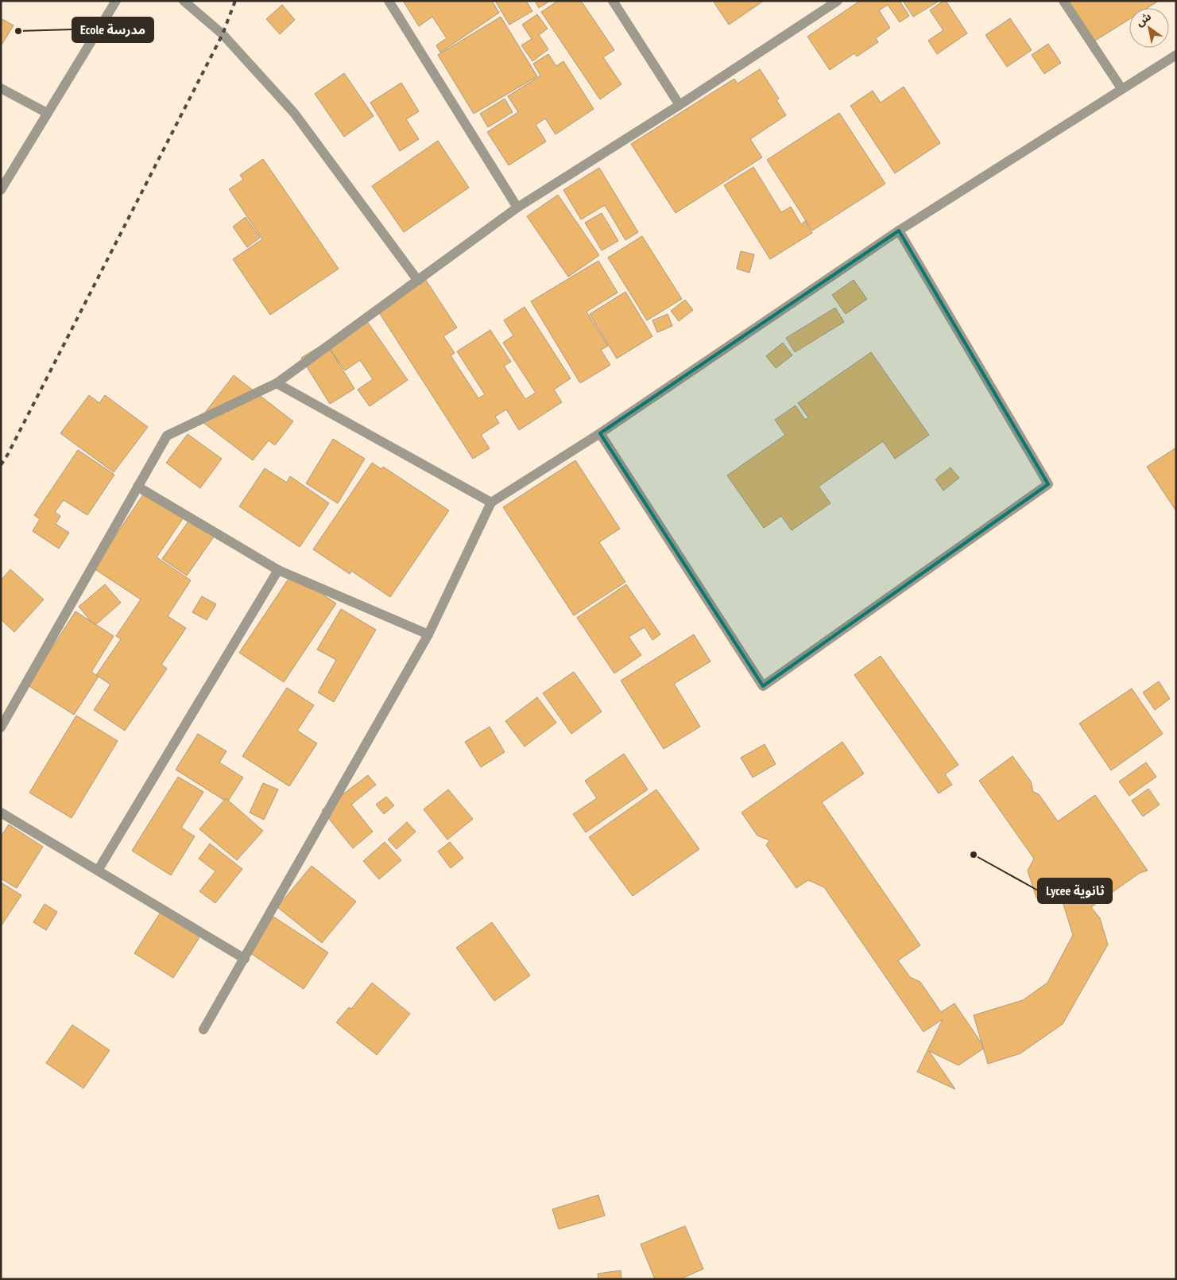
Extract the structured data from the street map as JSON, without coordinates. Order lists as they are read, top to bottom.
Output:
{
  "places": ["Ecole مدرسة", "Lycee ثانوية"],
  "north": "top left"
}
